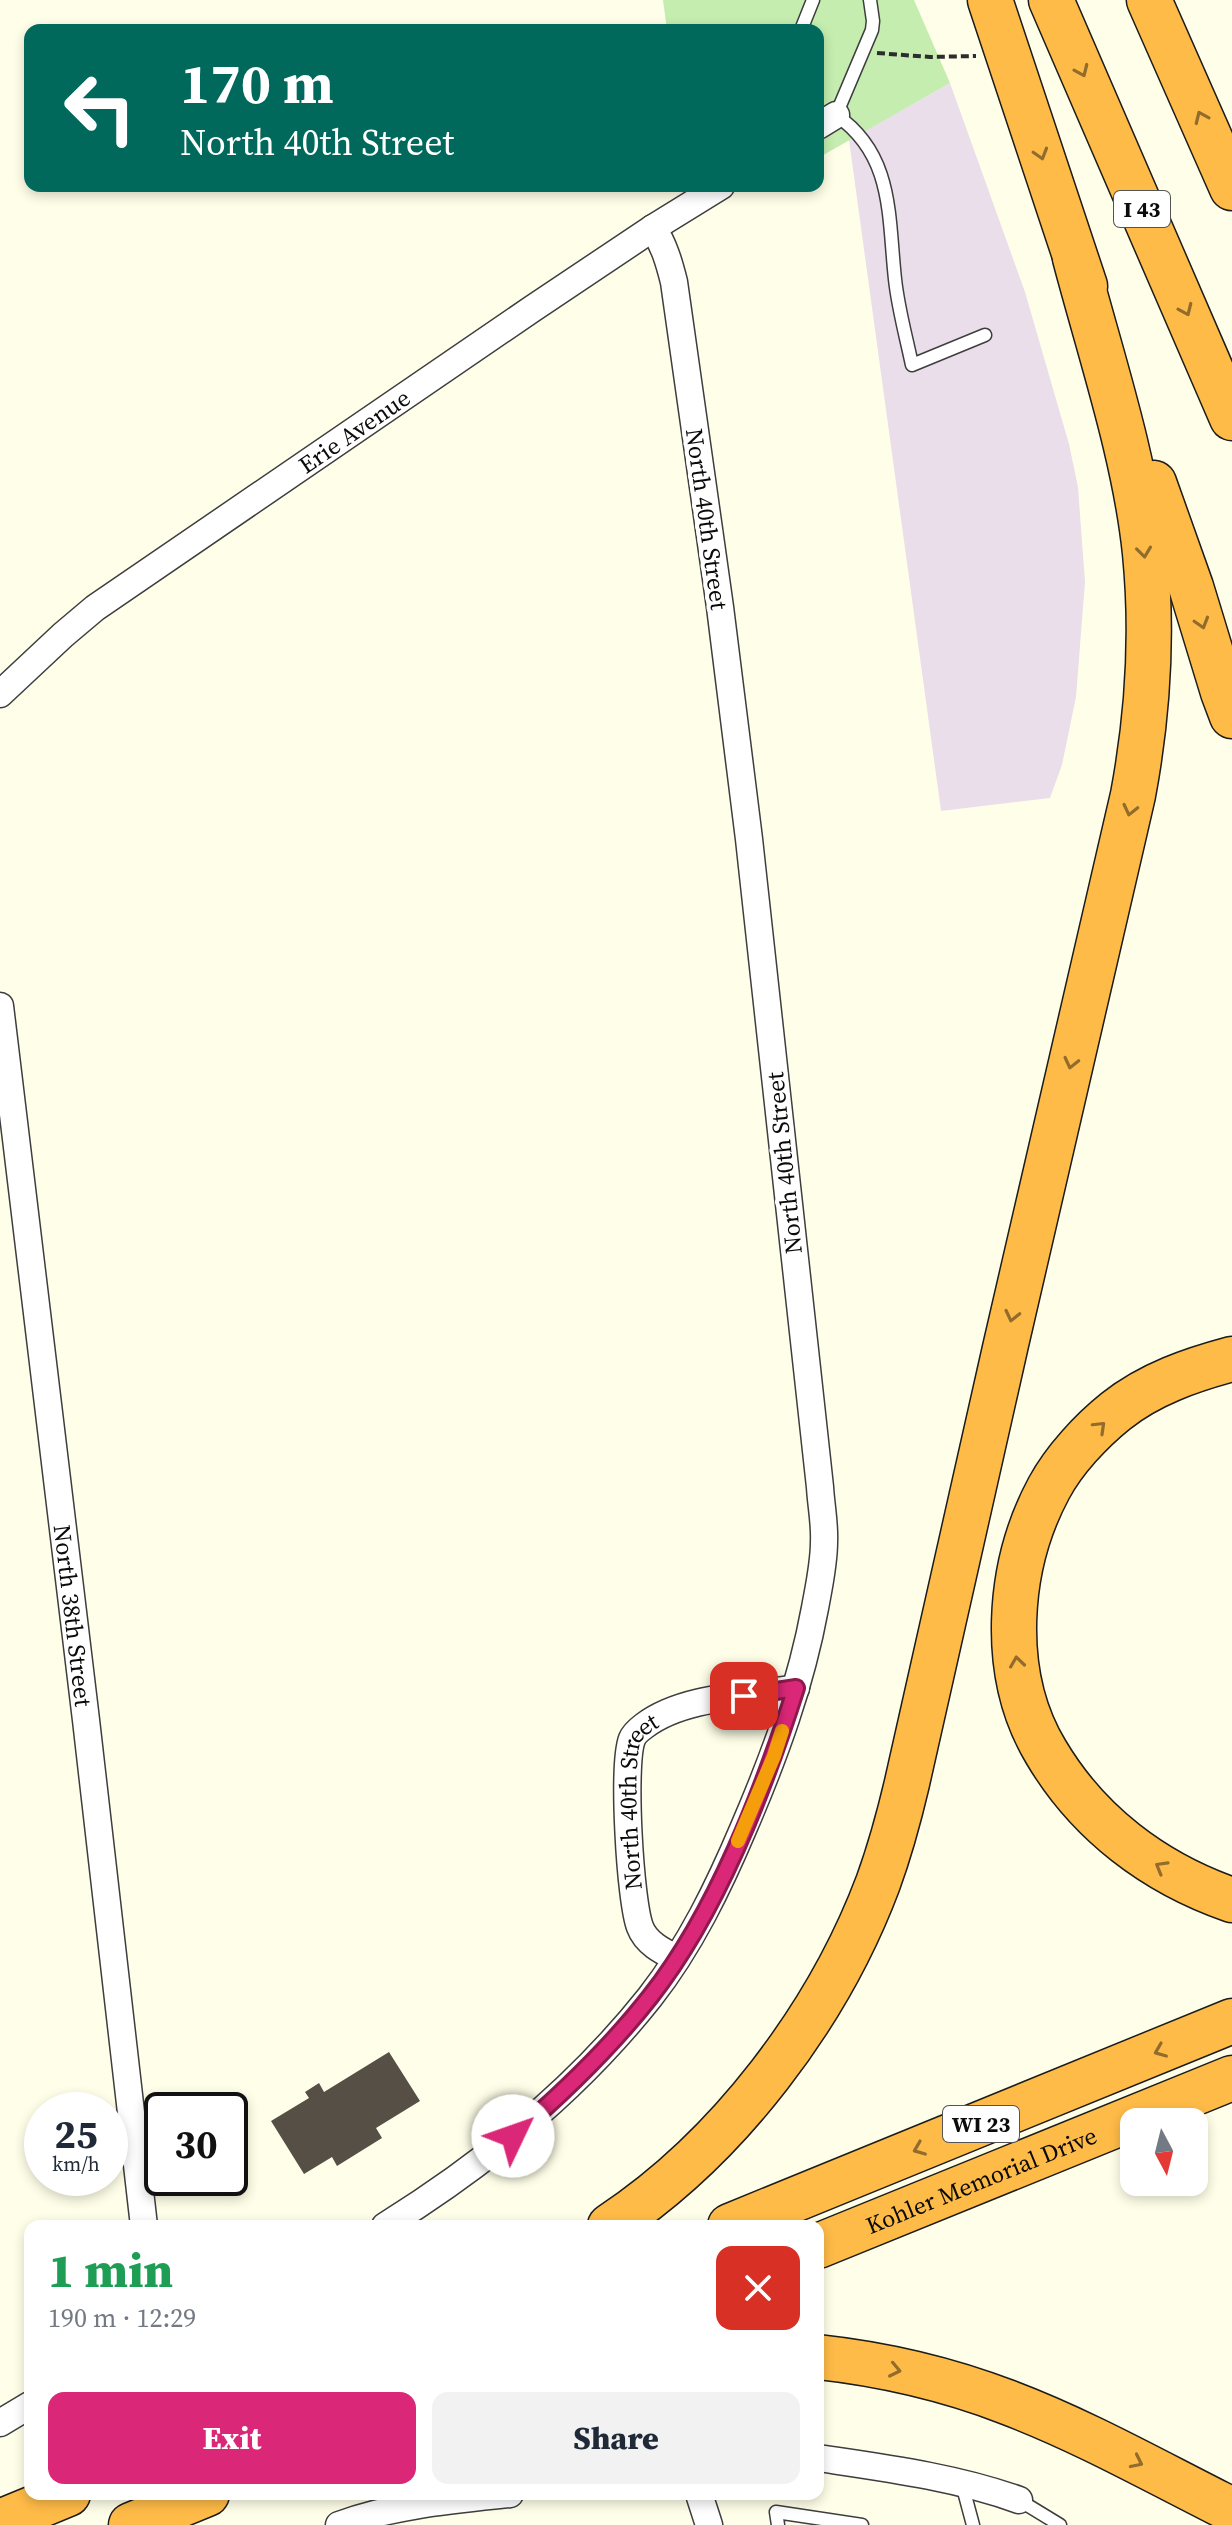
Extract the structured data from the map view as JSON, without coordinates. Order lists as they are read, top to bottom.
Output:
{
  "streets": {
    "highway": ["I 43", "WI 23", "Kohler Memorial Drive"],
    "street": ["Erie Avenue", "North 40th Street", "North 38th Street"]
  },
  "crossings": [
    ["Erie Avenue", "North 40th Street"]
  ],
  "north": "bottom",
  "page": {
    "turn": ["170 m", "North 40th Street"],
    "speed": "25 km/h",
    "limit": "30",
    "heading": ["1 min", "190 m · 12:29"],
    "buttons": ["Exit", "Share"]
  }
}
